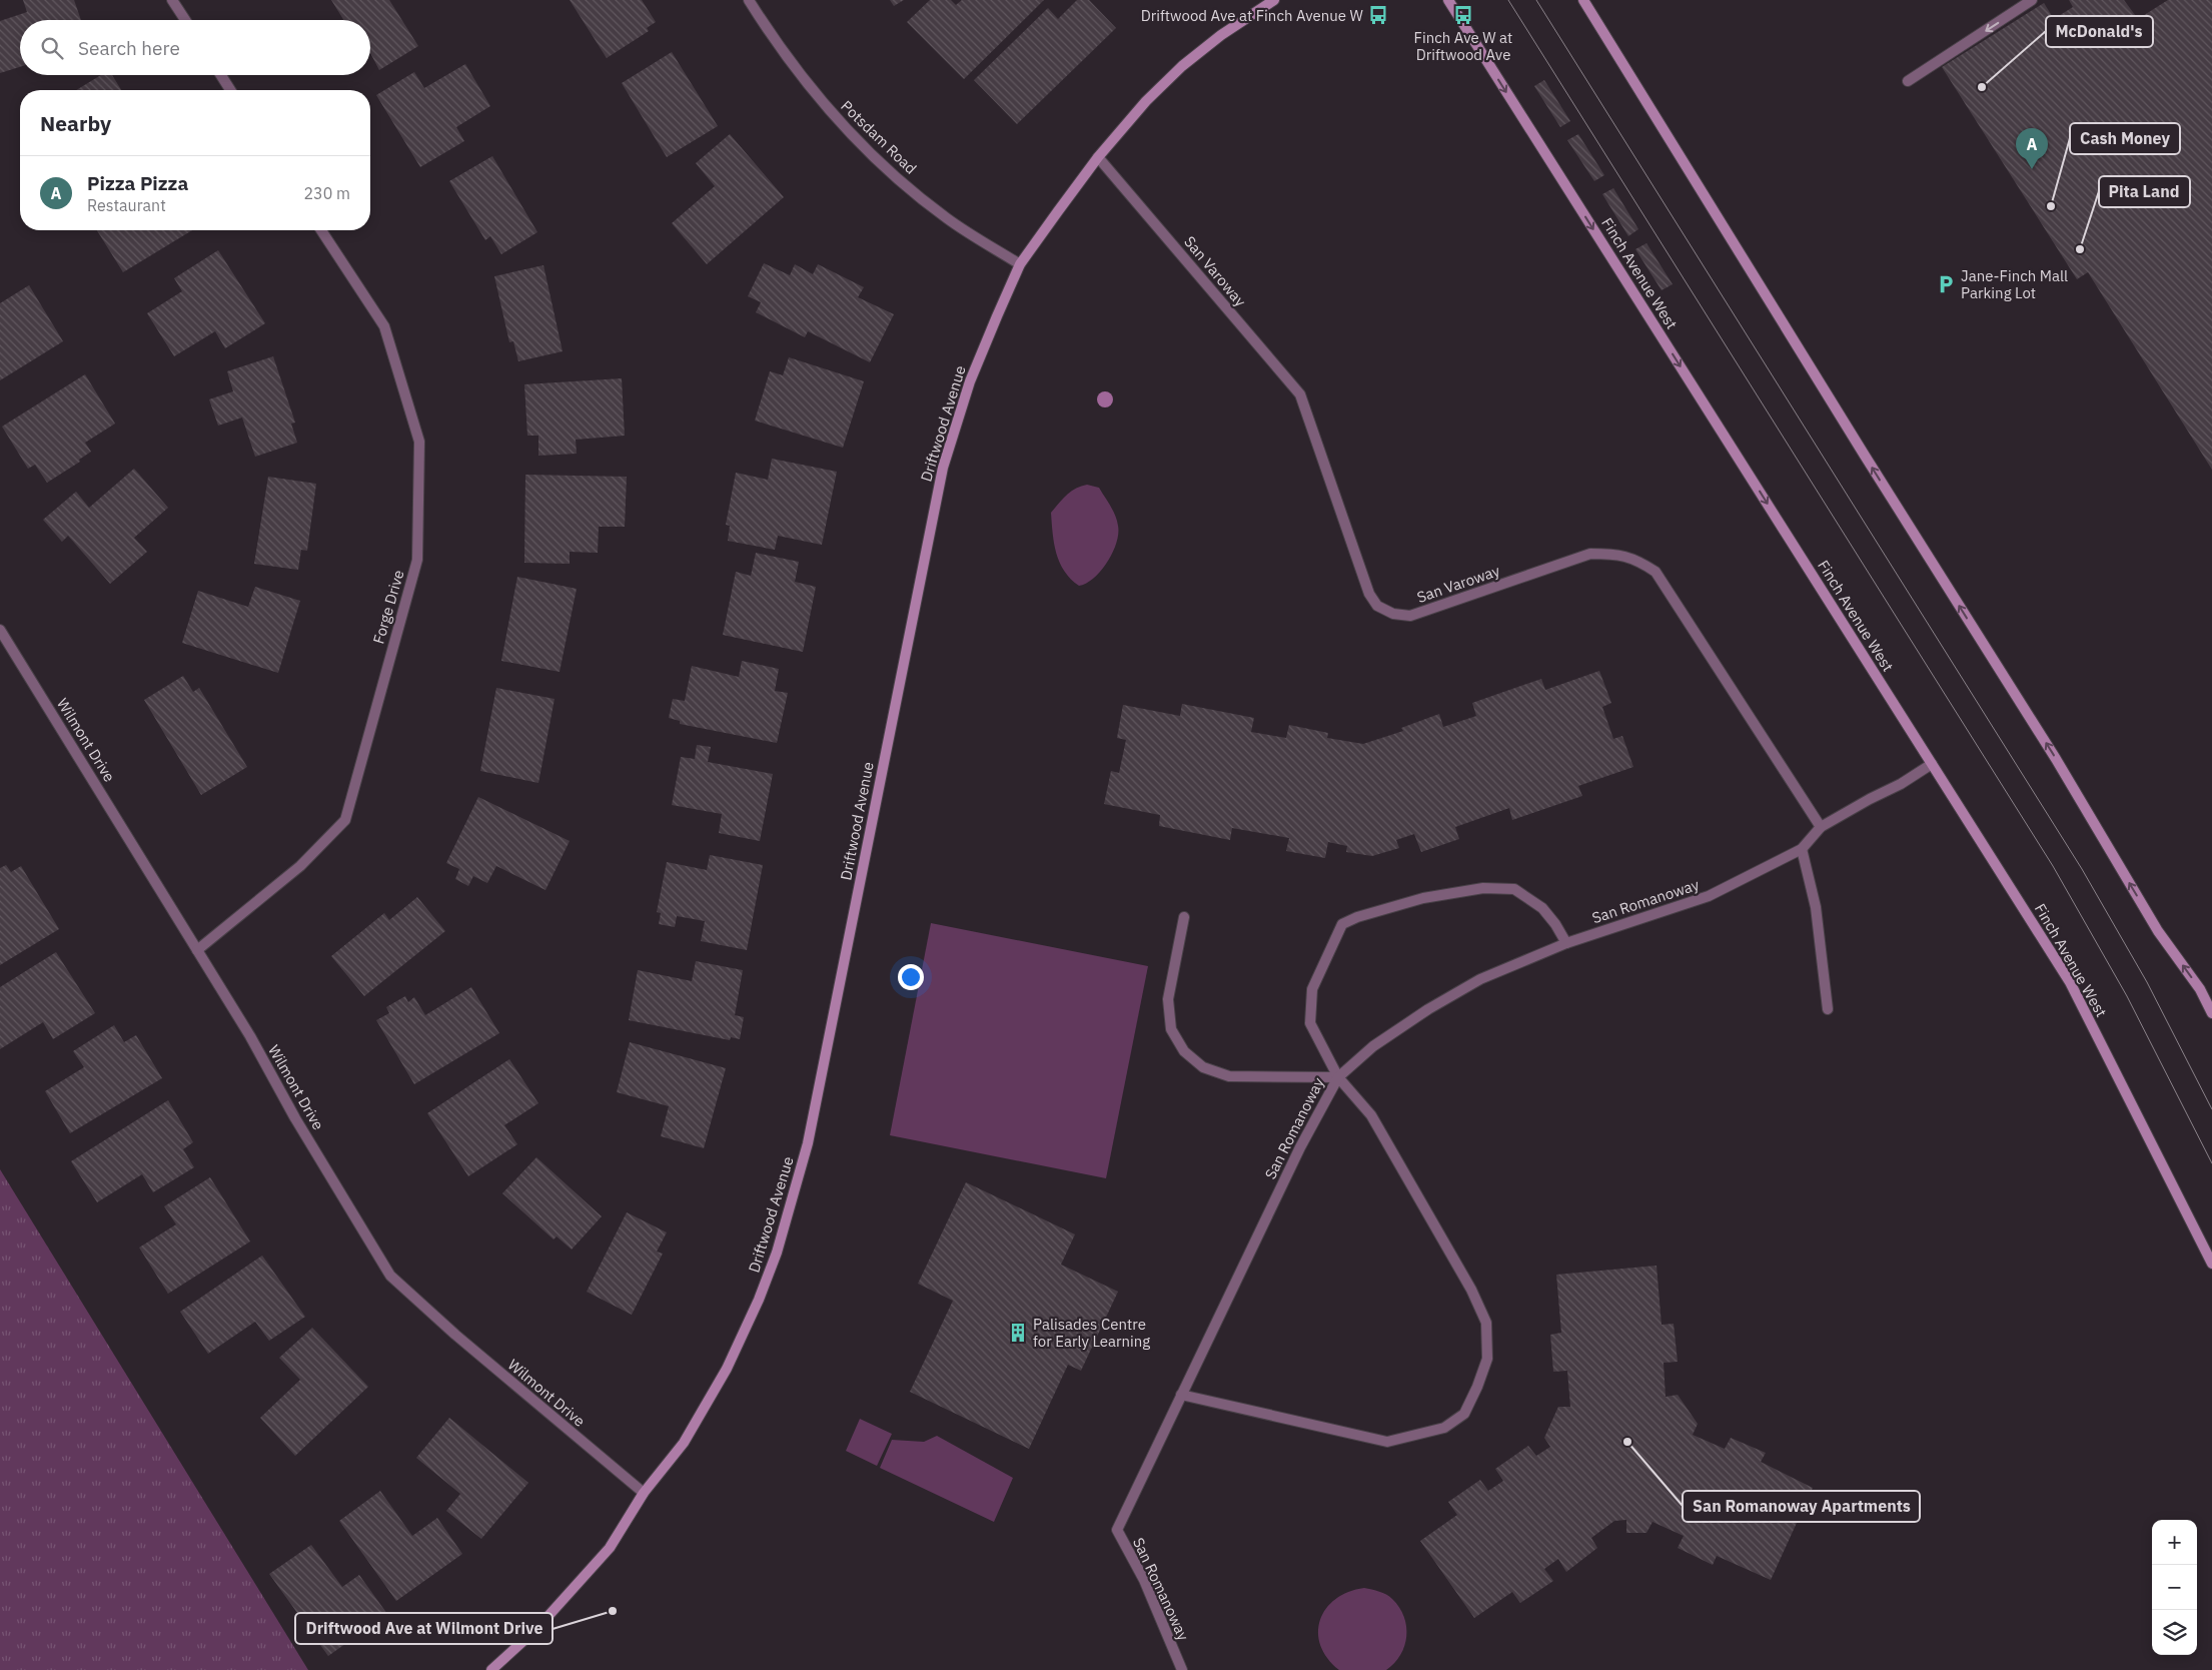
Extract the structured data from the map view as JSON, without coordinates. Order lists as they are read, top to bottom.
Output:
{
  "streets": {
    "main road": ["Finch Avenue West", "Driftwood Avenue"],
    "street": [
      "Potsdam Road",
      "San Varoway",
      "Forge Drive",
      "Wilmont Drive",
      "San Romanoway"
    ]
  },
  "crossings": [
    ["Potsdam Road", "Driftwood Avenue"],
    ["San Varoway", "Driftwood Avenue"],
    ["San Varoway", "San Romanoway"],
    ["Finch Avenue West", "San Romanoway"],
    ["Driftwood Avenue", "Wilmont Drive"],
    ["Forge Drive", "Wilmont Drive"]
  ],
  "one_way": ["Finch Avenue West"],
  "places": {
    "bus stop": ["Driftwood Ave at Finch Avenue W", "Finch Ave W at Driftwood Ave"],
    "other": [
      "McDonald's",
      "Cash Money",
      "Pita Land",
      "San Romanoway Apartments",
      "Driftwood Ave at Wilmont Drive"
    ],
    "parking": ["Jane-Finch Mall Parking Lot"],
    "building": ["Palisades Centre for Early Learning"]
  },
  "page": {
    "search": "Search here",
    "heading": "Nearby",
    "pins": "A",
    "list": [
      {
        "mark": "A",
        "name": "Pizza Pizza",
        "note": "Restaurant",
        "value": "230 m"
      }
    ],
    "map_buttons": ["+", "−"]
  }
}
